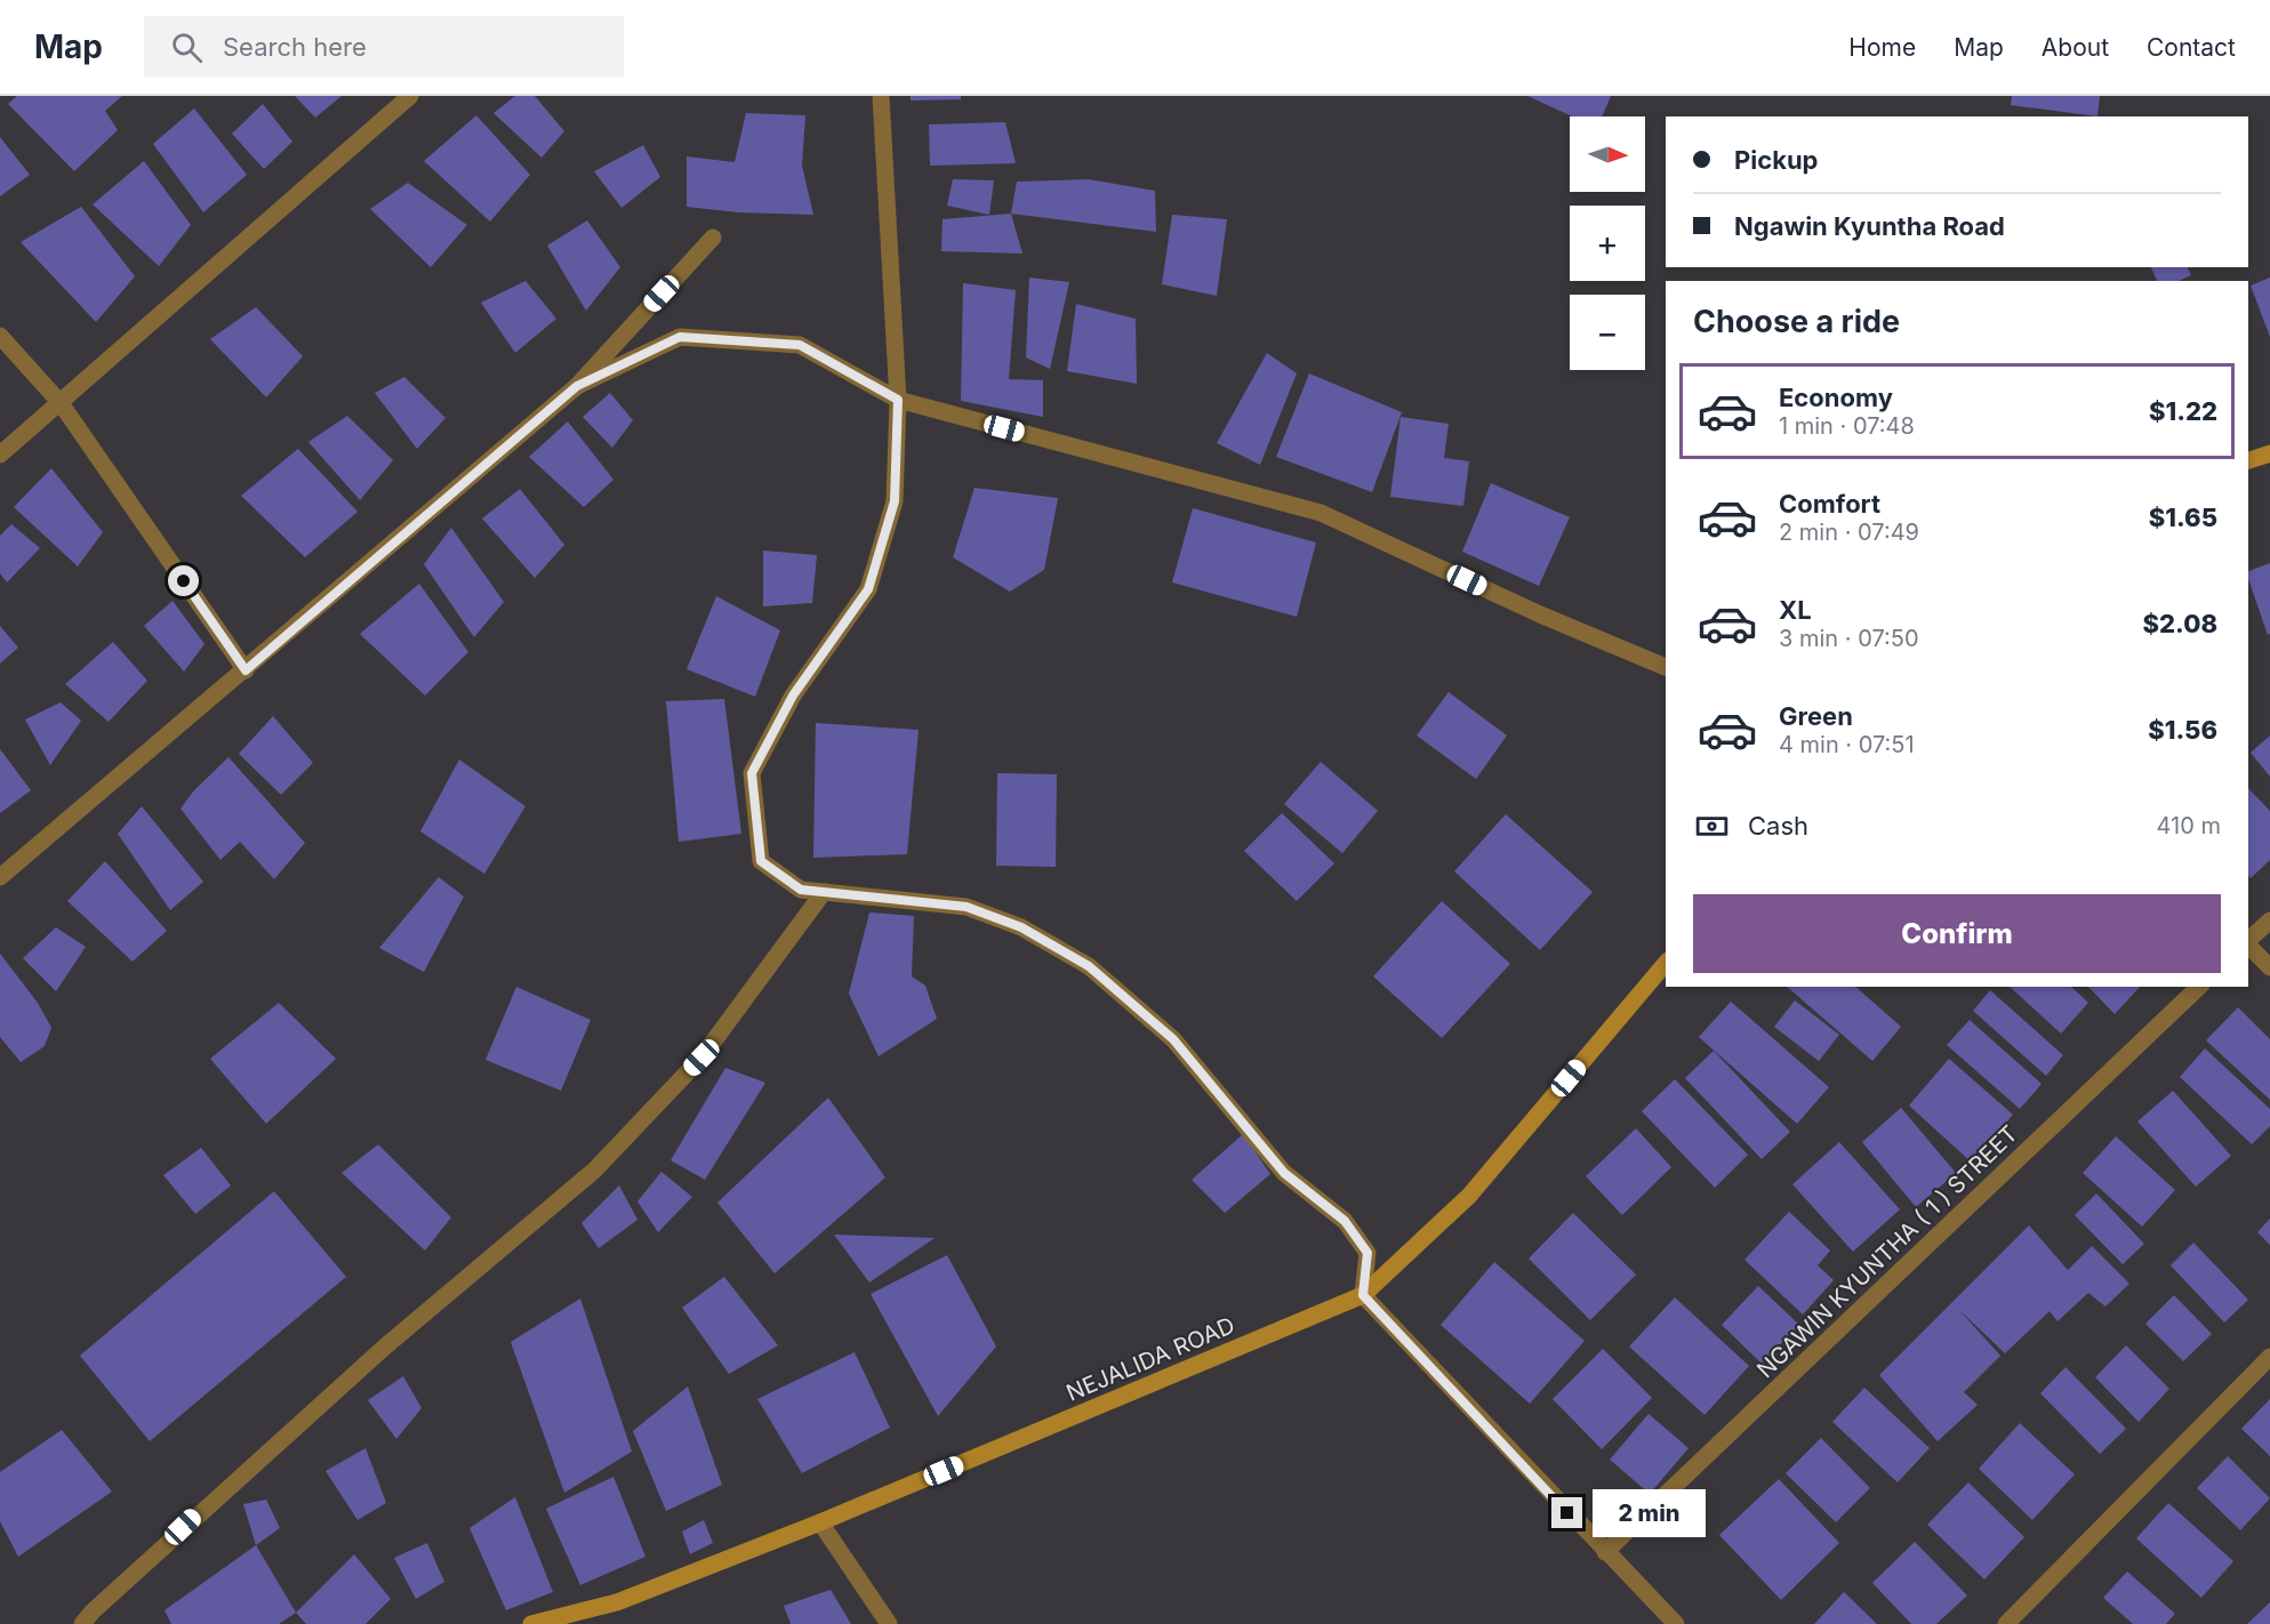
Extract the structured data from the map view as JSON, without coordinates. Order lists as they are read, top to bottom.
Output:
{
  "streets": {
    "main road": ["NEJALIDA ROAD"],
    "street": ["NGAWIN KYUNTHA ( 1 ) STREET"]
  },
  "north": "right",
  "page": {
    "header": "Map",
    "search": "Search here",
    "nav": [
      "Home",
      "Map",
      "About",
      "Contact"
    ],
    "map_buttons": ["+", "−"],
    "banner": ["Pickup", "Ngawin Kyuntha Road"],
    "heading": "Choose a ride",
    "list": [
      {
        "name": "Economy",
        "note": "1 min · 07:48",
        "value": "$1.22"
      },
      {
        "name": "Comfort",
        "note": "2 min · 07:49",
        "value": "$1.65"
      },
      {
        "name": "XL",
        "note": "3 min · 07:50",
        "value": "$2.08"
      },
      {
        "name": "Green",
        "note": "4 min · 07:51",
        "value": "$1.56"
      }
    ],
    "pay": ["Cash", "410 m"],
    "buttons": "Confirm",
    "bubble": "2 min"
  }
}
